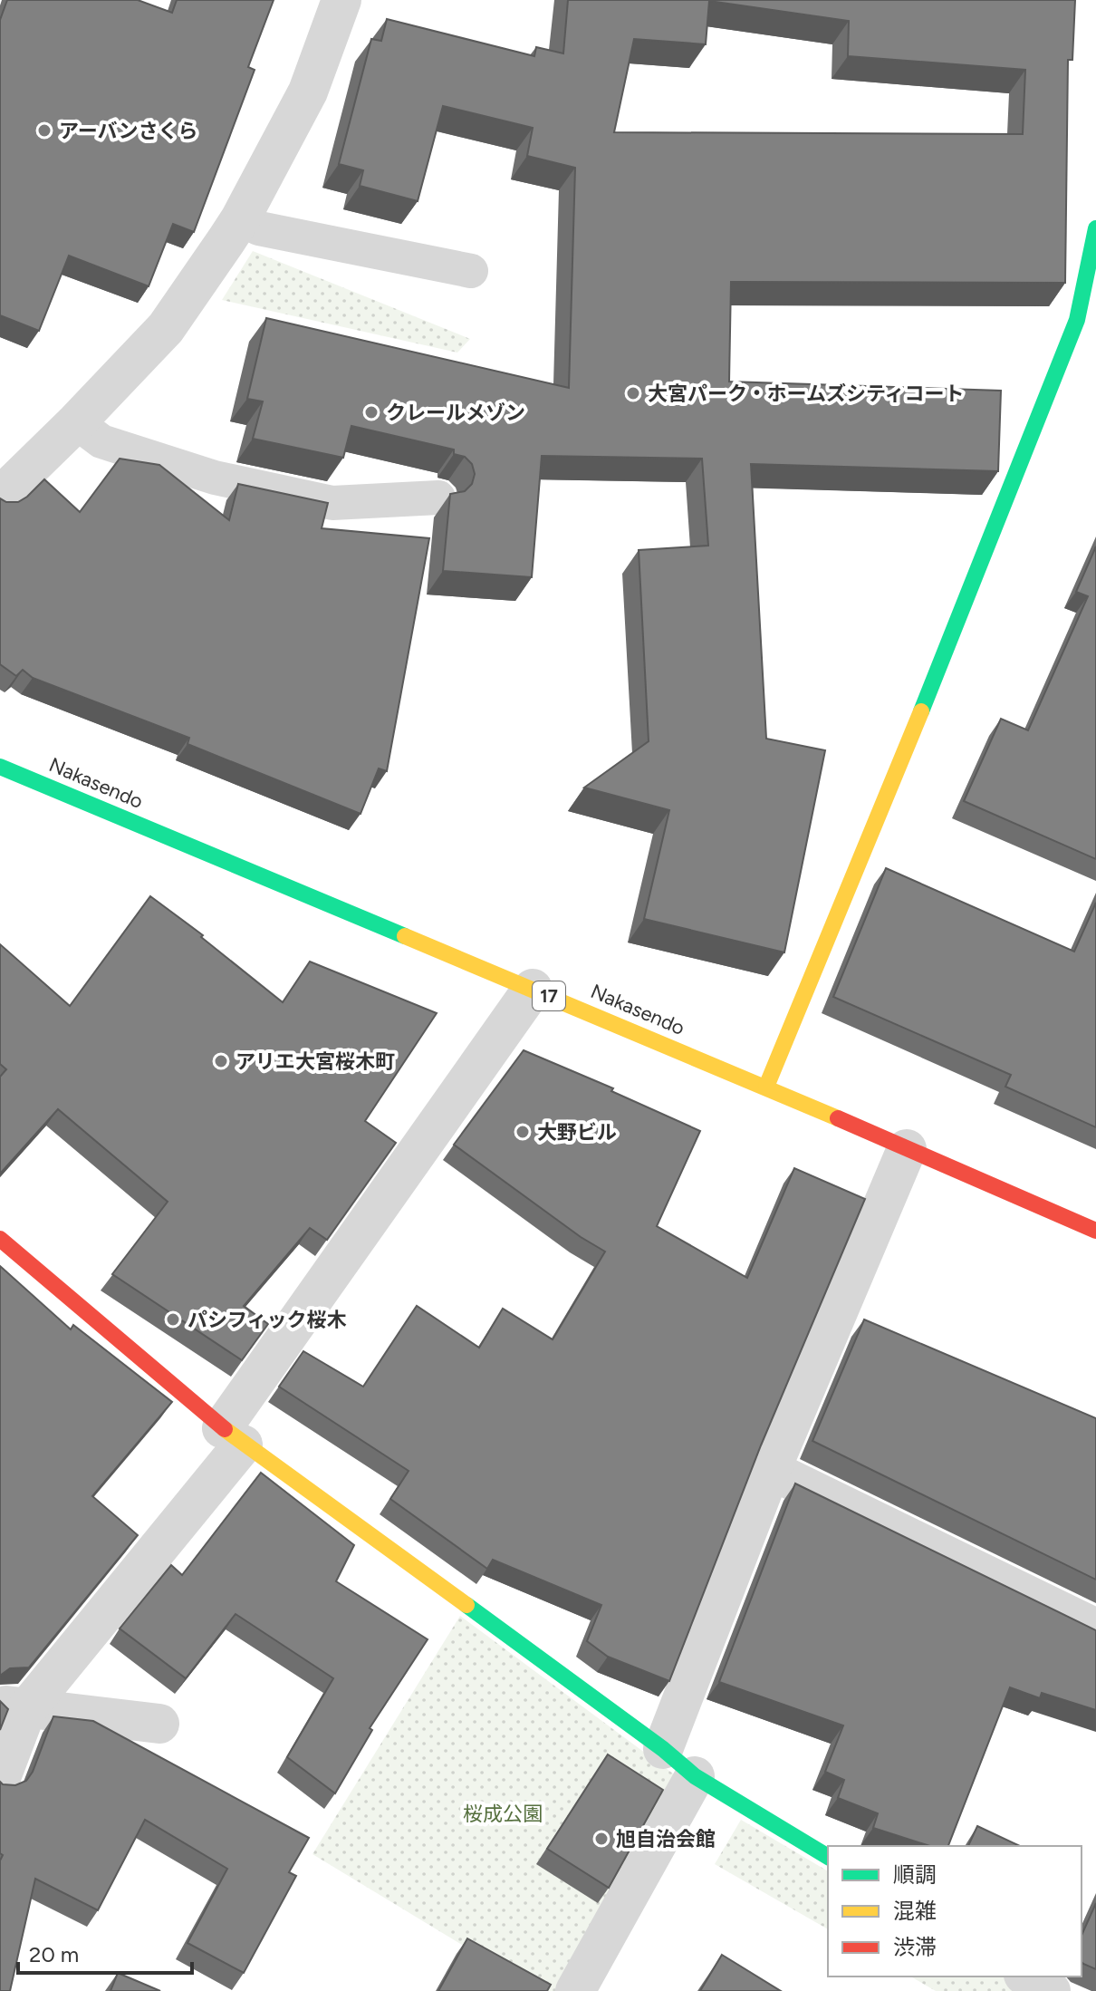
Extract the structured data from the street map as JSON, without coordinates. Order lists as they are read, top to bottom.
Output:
{
  "streets": {
    "main road": ["Nakasendo", "17"]
  },
  "parks": ["桜成公園"],
  "places": [
    "アーバンさくら",
    "大宮パーク・ホームズシティコート",
    "クレールメゾン",
    "アリエ大宮桜木町",
    "大野ビル",
    "パシフィック桜木",
    "旭自治会館"
  ],
  "legend": ["順調", "混雑", "渋滞"],
  "scale_bar": "20 m"
}
